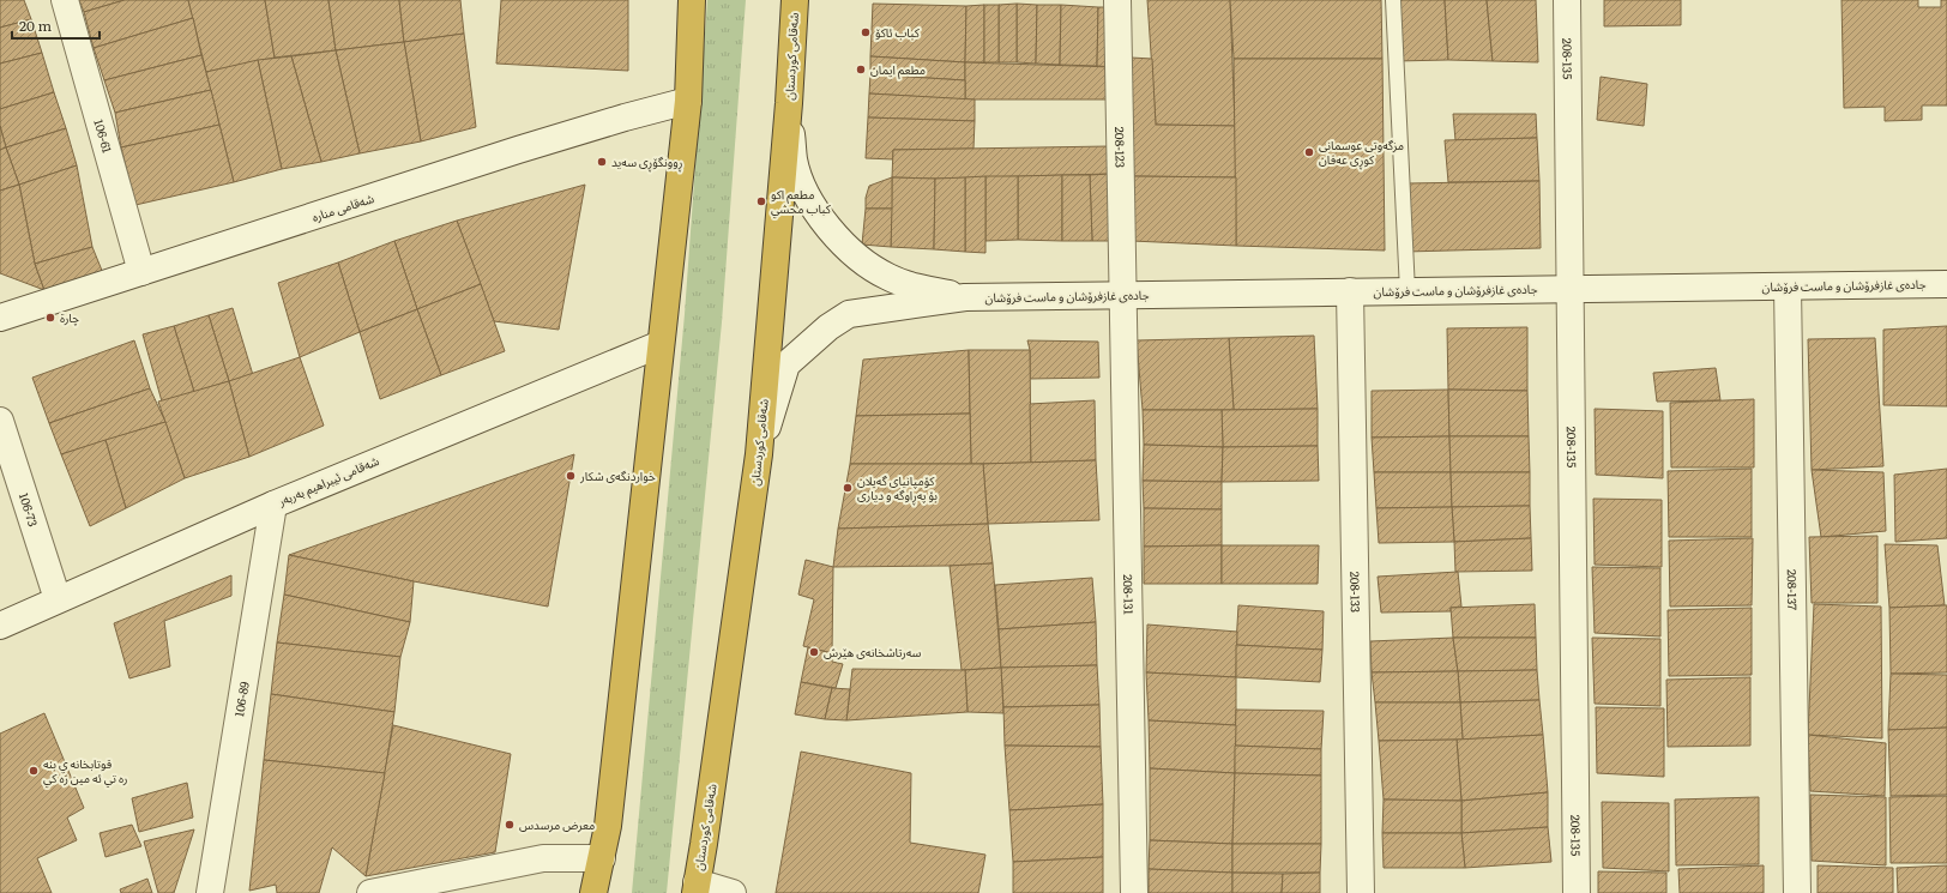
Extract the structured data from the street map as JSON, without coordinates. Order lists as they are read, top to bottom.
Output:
{
  "streets": {
    "highway": ["شەقامی کوردستان"],
    "street": [
      "208-135",
      "106-61",
      "208-123",
      "شەقامی منارە",
      "جاده‌ی غازفرۆشان و ماست فرۆشان",
      "شەقامی ئیبراهیم بەربەر",
      "106-73",
      "208-137",
      "208-133",
      "208-131",
      "106-89"
    ]
  },
  "crossings": [
    ["208-135", "جاده‌ی غازفرۆشان و ماست فرۆشان"],
    ["106-61", "شەقامی منارە"],
    ["208-123", "جاده‌ی غازفرۆشان و ماست فرۆشان"],
    ["208-123", "208-131"],
    ["جاده‌ی غازفرۆشان و ماست فرۆشان", "208-137"],
    ["جاده‌ی غازفرۆشان و ماست فرۆشان", "208-133"],
    ["جاده‌ی غازفرۆشان و ماست فرۆشان", "208-131"],
    ["شەقامی ئیبراهیم بەربەر", "106-73"],
    ["شەقامی ئیبراهیم بەربەر", "106-89"]
  ],
  "places": [
    "کباب ئاکۆ",
    "مطعم ايمان",
    "مزگەوتی عوسمانی کوڕی عەفان",
    "ڕوونگۆڕی سەید",
    "مطعم اكو كباب محشي",
    "چارة",
    "خواردنگەی شکار",
    "کۆمپانیای گەیلان بۆ پەڕاوگە و دیاری",
    "سەرتاشخانەی هێرش",
    "قوتابخانه ي بنه ره تي ئه مين زه كي",
    "معرض مرسدس"
  ],
  "scale_bar": "20 m"
}
